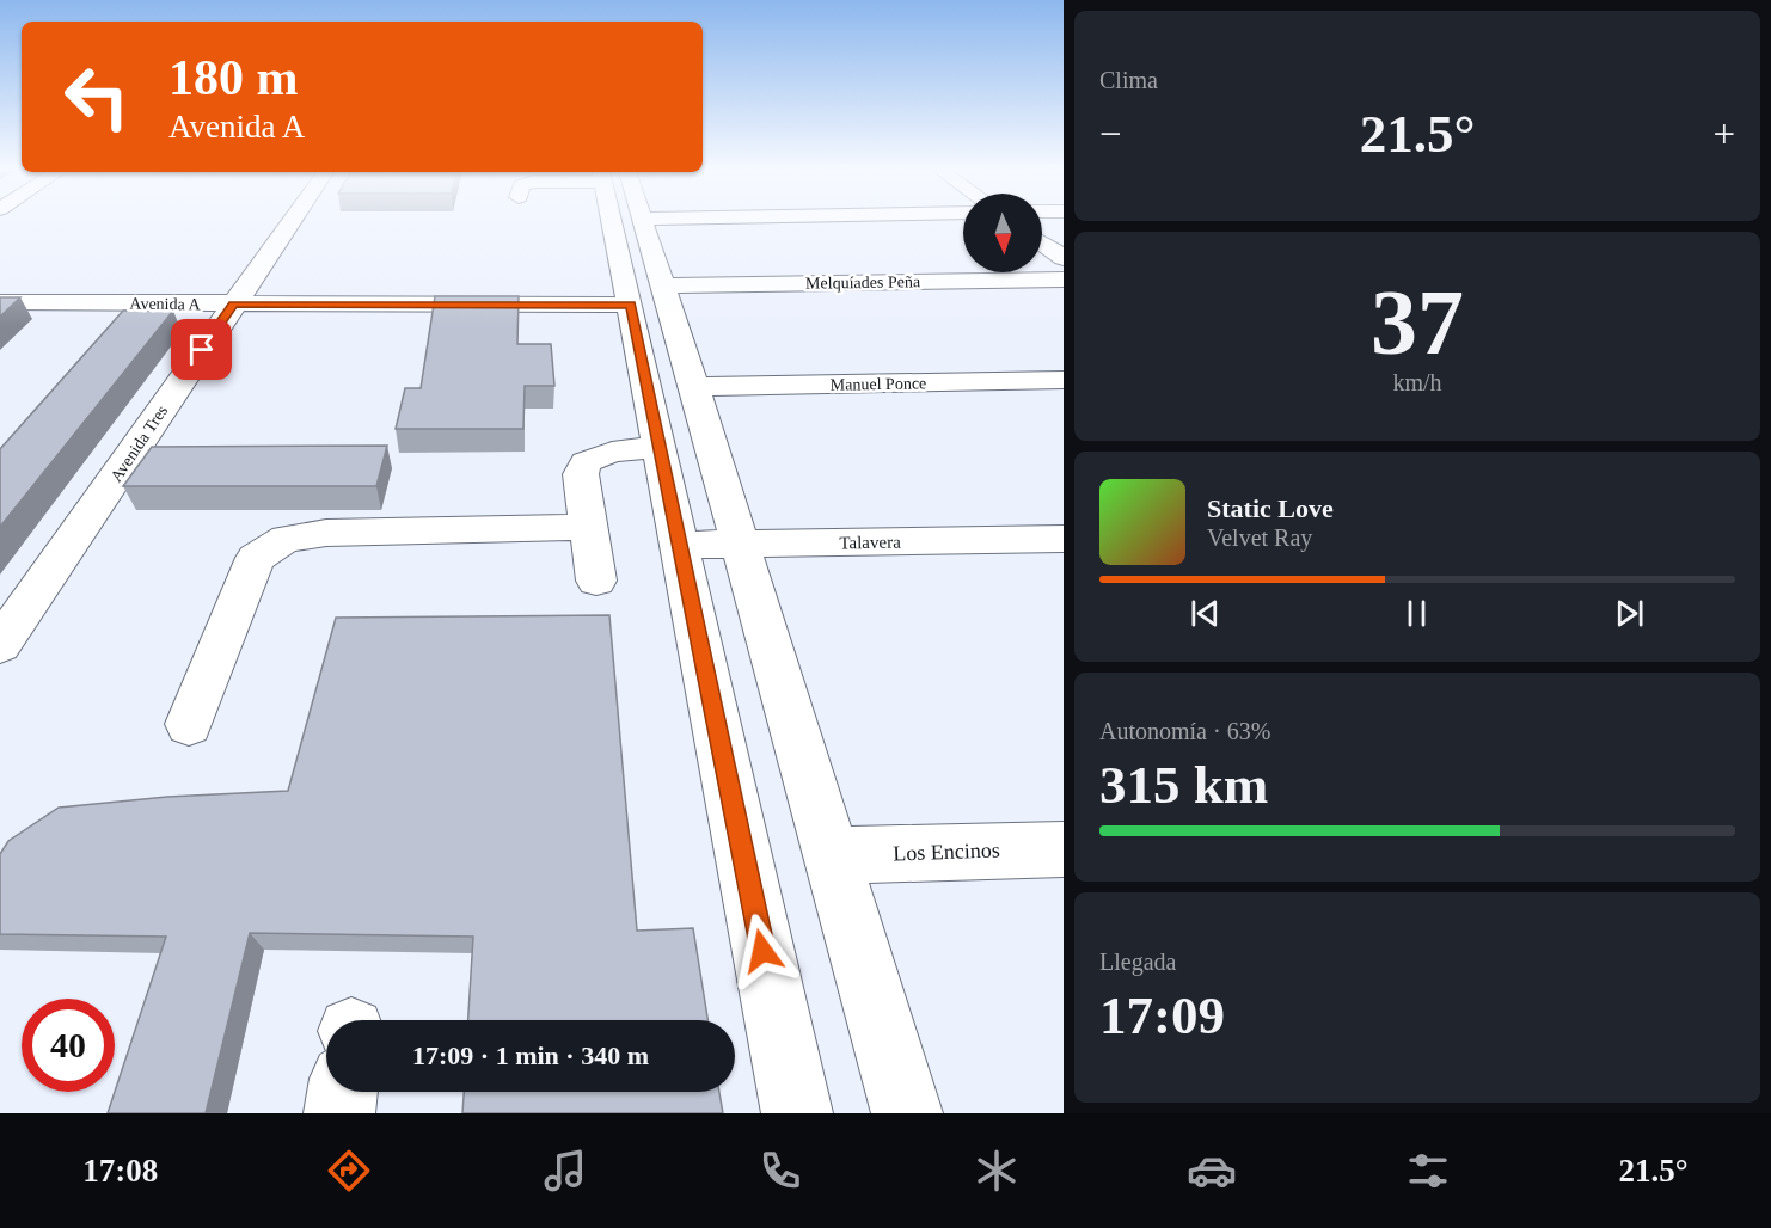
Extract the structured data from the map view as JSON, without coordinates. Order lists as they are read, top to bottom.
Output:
{
  "streets": {
    "street": [
      "Melquíades Peña",
      "Avenida A",
      "Manuel Ponce",
      "Avenida Tres",
      "Talavera",
      "Los Encinos"
    ]
  },
  "crossings": [
    ["Melquíades Peña", "Avenida A"],
    ["Avenida A", "Avenida Tres"]
  ],
  "north": "bottom",
  "page": {
    "tile": [
      "Clima",
      ["37", "km/h"],
      ["Autonomía · 63%", "315 km"],
      ["Llegada", "17:09"]
    ],
    "turn": ["180 m", "Avenida A"],
    "heat": ["−", "21.5°", "+"],
    "song": ["Static Love", "Velvet Ray"],
    "limit": "40",
    "trip": "17:09 · 1 min · 340 m",
    "tabs": ["17:08", "21.5°"]
  }
}
